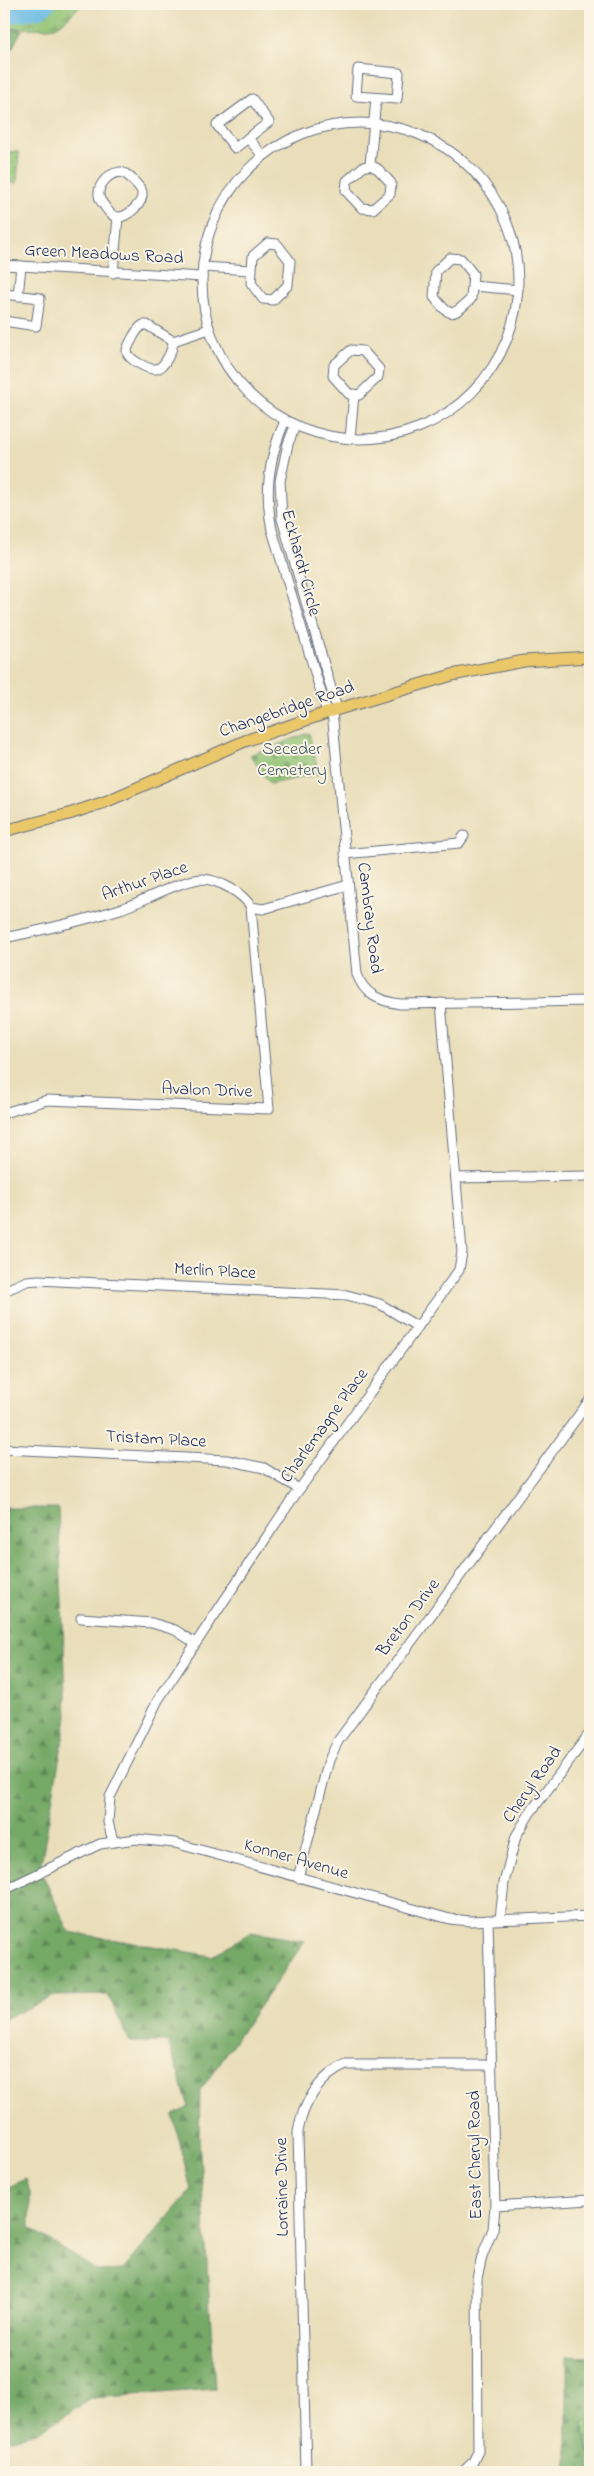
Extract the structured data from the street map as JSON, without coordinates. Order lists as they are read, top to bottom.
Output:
{
  "streets": {
    "main road": ["Changebridge Road"],
    "street": [
      "Green Meadows Road",
      "Eckhardt Circle",
      "Arthur Place",
      "Cambray Road",
      "Avalon Drive",
      "Merlin Place",
      "Charlemagne Place",
      "Tristam Place",
      "Breton Drive",
      "Cheryl Road",
      "Konner Avenue",
      "East Cheryl Road",
      "Lorraine Drive"
    ]
  },
  "crossings": [
    ["Eckhardt Circle", "Changebridge Road"],
    ["Eckhardt Circle", "Cambray Road"],
    ["Changebridge Road", "Cambray Road"],
    ["Arthur Place", "Avalon Drive"],
    ["Cambray Road", "Charlemagne Place"],
    ["Merlin Place", "Charlemagne Place"],
    ["Charlemagne Place", "Tristam Place"],
    ["Charlemagne Place", "Konner Avenue"],
    ["Breton Drive", "Konner Avenue"],
    ["Cheryl Road", "Konner Avenue"],
    ["Konner Avenue", "East Cheryl Road"],
    ["East Cheryl Road", "Lorraine Drive"]
  ],
  "parks": ["Seceder Cemetery"]
}
